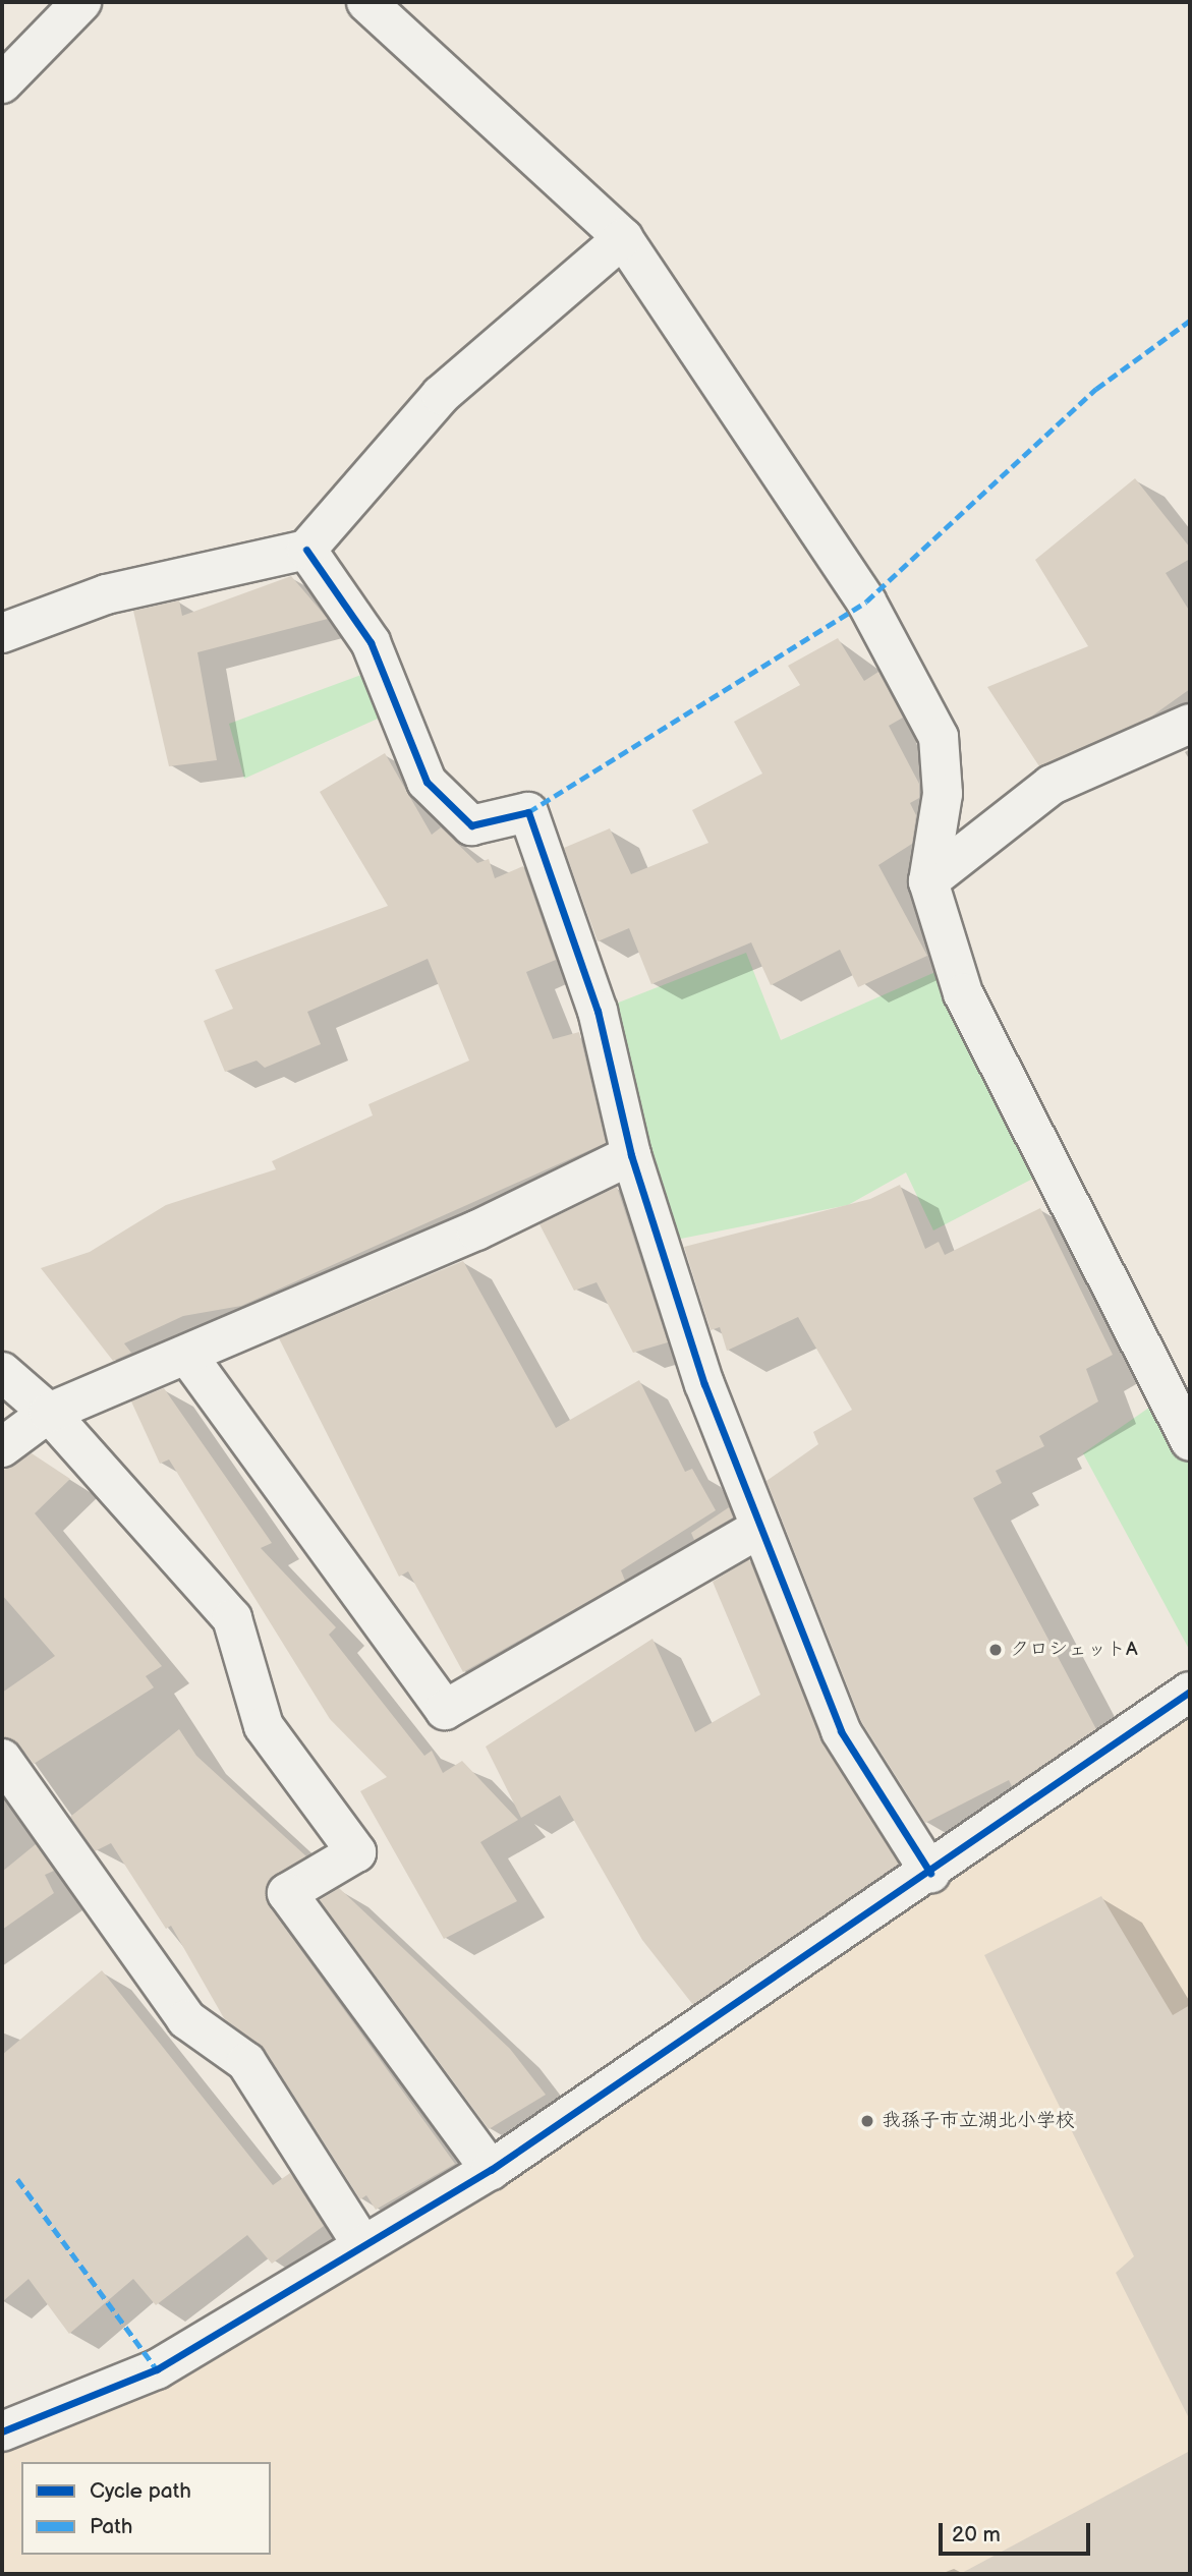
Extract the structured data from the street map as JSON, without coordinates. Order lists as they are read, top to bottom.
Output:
{
  "places": ["クロシェットA", "我孫子市立湖北小学校"],
  "legend": ["Cycle path", "Path"],
  "scale_bar": "20 m"
}
